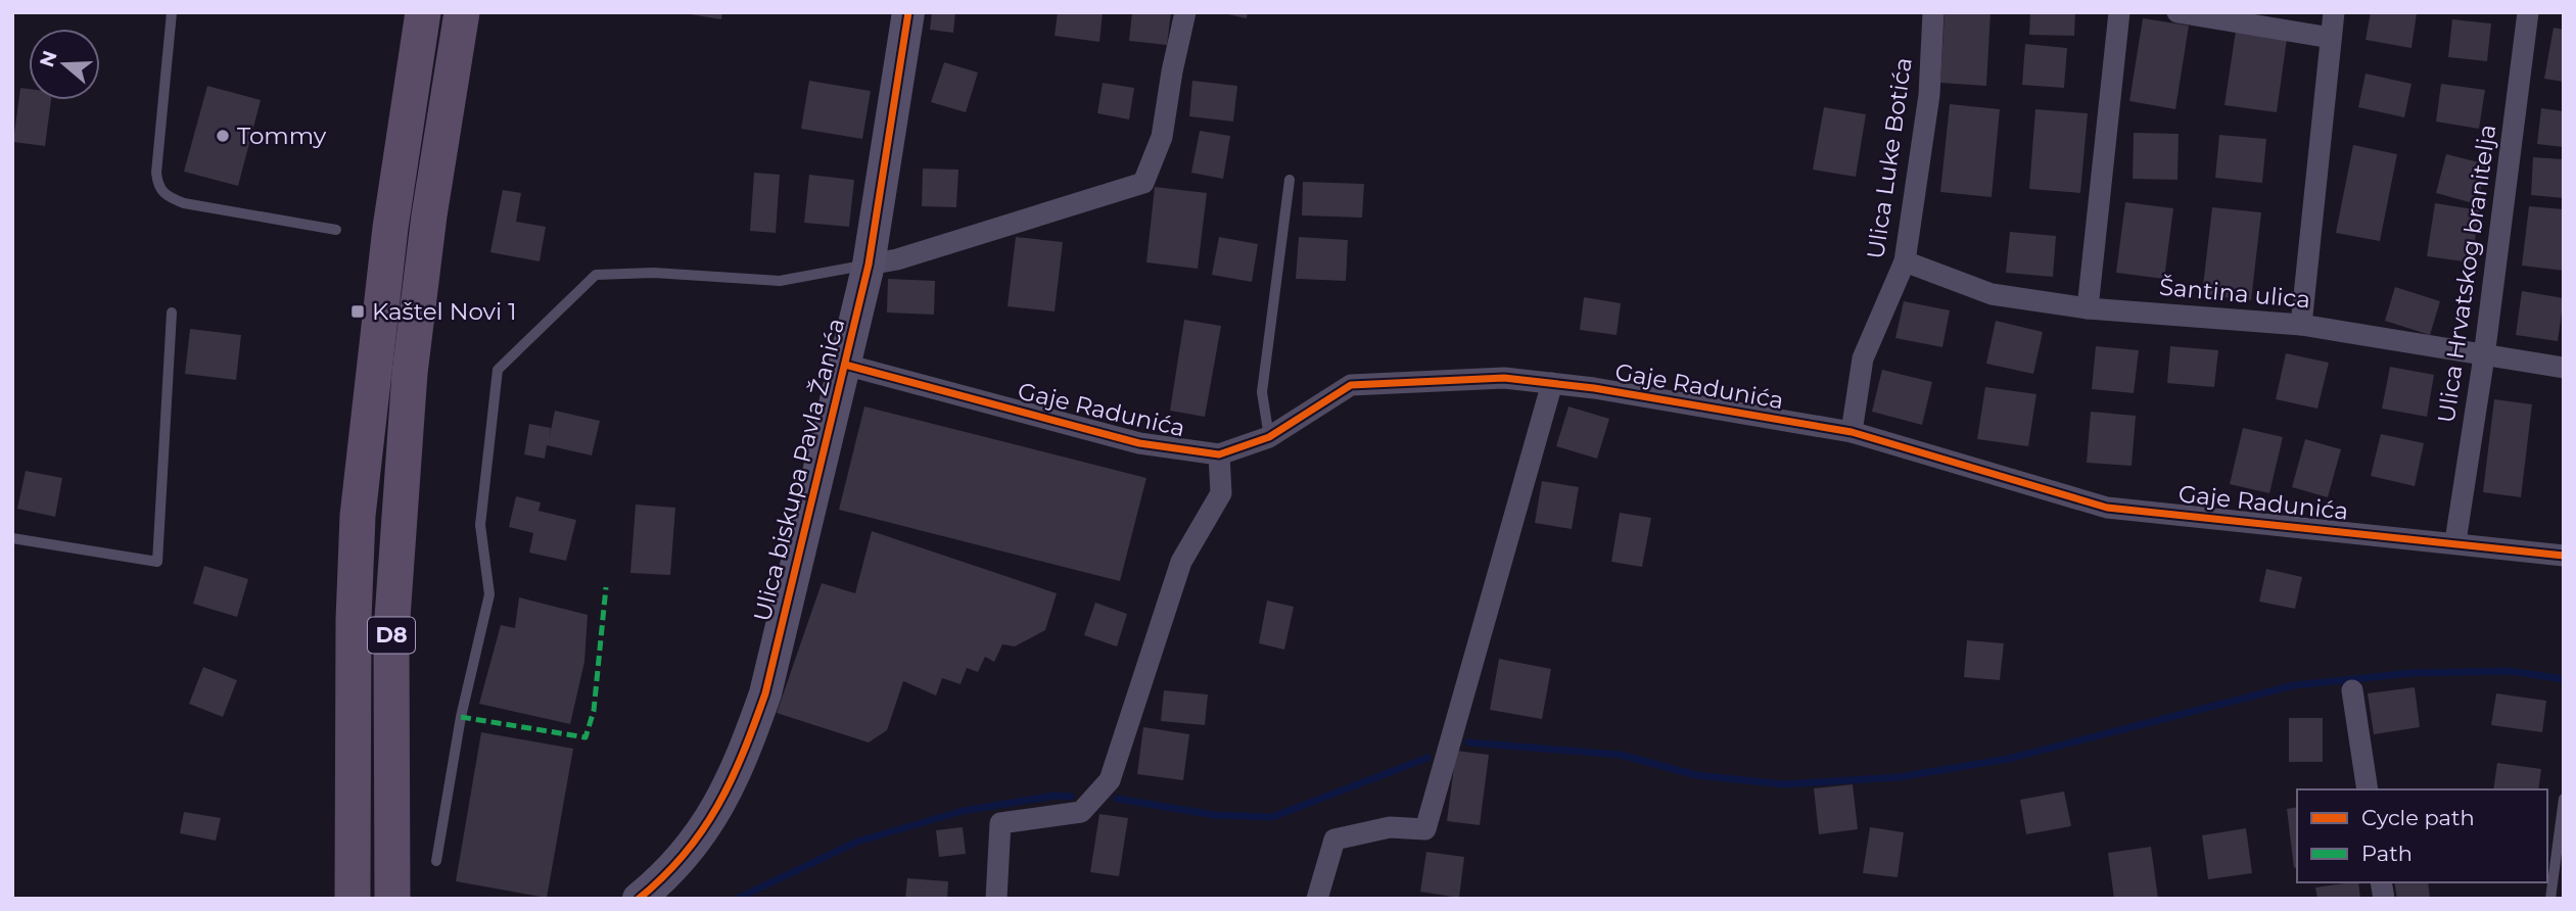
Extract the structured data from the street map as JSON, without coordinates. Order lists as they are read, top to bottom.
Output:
{
  "streets": {
    "main road": ["D8"],
    "street": [
      "Ulica Luke Botića",
      "Ulica Hrvatskog branitelja",
      "Šantina ulica",
      "Gaje Radunića",
      "Ulica biskupa Pavla Žanića"
    ]
  },
  "crossings": [
    ["Ulica Luke Botića", "Šantina ulica"],
    ["Ulica Luke Botića", "Gaje Radunića"],
    ["Ulica Hrvatskog branitelja", "Šantina ulica"],
    ["Ulica Hrvatskog branitelja", "Gaje Radunića"],
    ["Gaje Radunića", "Ulica biskupa Pavla Žanića"]
  ],
  "places": {
    "other": ["Tommy"],
    "transit": ["Kaštel Novi 1"]
  },
  "legend": ["Cycle path", "Path"],
  "north": "left"
}
